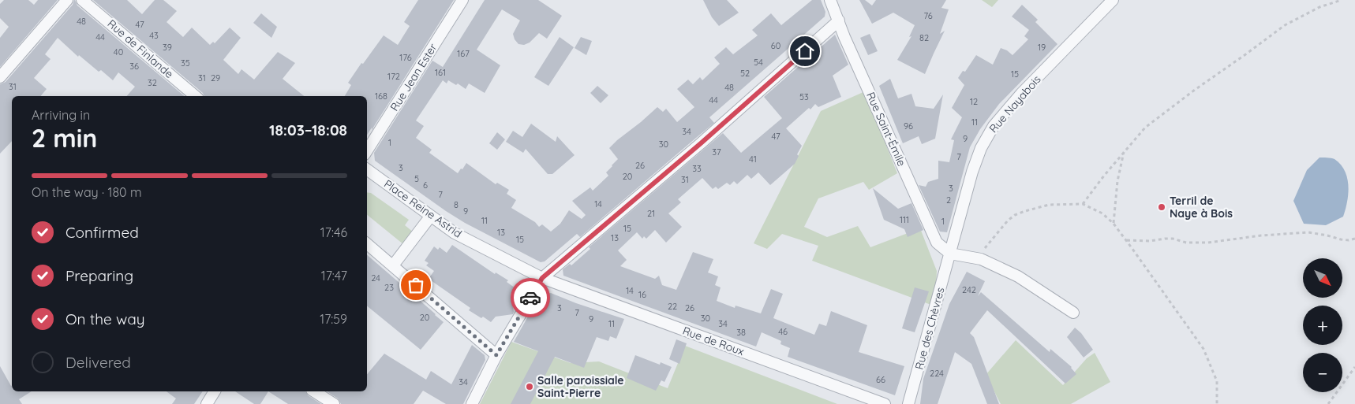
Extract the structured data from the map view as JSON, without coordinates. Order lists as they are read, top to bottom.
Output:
{
  "streets": {
    "street": [
      "Rue de Finlande",
      "Rue Jean Ester",
      "Rue Nayabois",
      "Rue Saint-Émile",
      "Place Reine Astrid",
      "Rue des Chèvres",
      "Rue de Roux"
    ]
  },
  "crossings": [
    ["Rue Nayabois", "Rue Saint-Émile"],
    ["Rue Nayabois", "Rue des Chèvres"],
    ["Rue Saint-Émile", "Rue des Chèvres"],
    ["Place Reine Astrid", "Rue de Roux"]
  ],
  "places": ["Terril de Naye à Bois", "Salle paroissiale Saint-Pierre"],
  "house_numbers": [
    "76",
    "48",
    "47",
    "43",
    "44",
    "82",
    "60",
    "39",
    "19",
    "40",
    "167",
    "176",
    "54",
    "35",
    "36",
    "161",
    "52",
    "15",
    "172",
    "31",
    "29",
    "32",
    "31",
    "48",
    "168",
    "53",
    "44",
    "12",
    "11",
    "96",
    "34",
    "47",
    "9",
    "1",
    "30",
    "37",
    "7",
    "41",
    "26",
    "3",
    "33",
    "20",
    "5",
    "31",
    "6",
    "3",
    "7",
    "2",
    "14",
    "8",
    "9",
    "21",
    "111",
    "11",
    "1",
    "15",
    "13",
    "13",
    "15",
    "24",
    "23",
    "242",
    "14",
    "16",
    "22",
    "3",
    "26",
    "7",
    "20",
    "30",
    "9",
    "11",
    "34",
    "46",
    "38",
    "224",
    "66",
    "34"
  ],
  "north": "bottom right",
  "page": {
    "heading": ["2 min", "Arriving in", "18:03–18:08"],
    "bar": "On the way · 180 m",
    "list": [
      ["Confirmed", "17:46"],
      ["Preparing", "17:47"],
      ["On the way", "17:59"],
      "Delivered"
    ],
    "map_buttons": ["+", "−"]
  }
}
